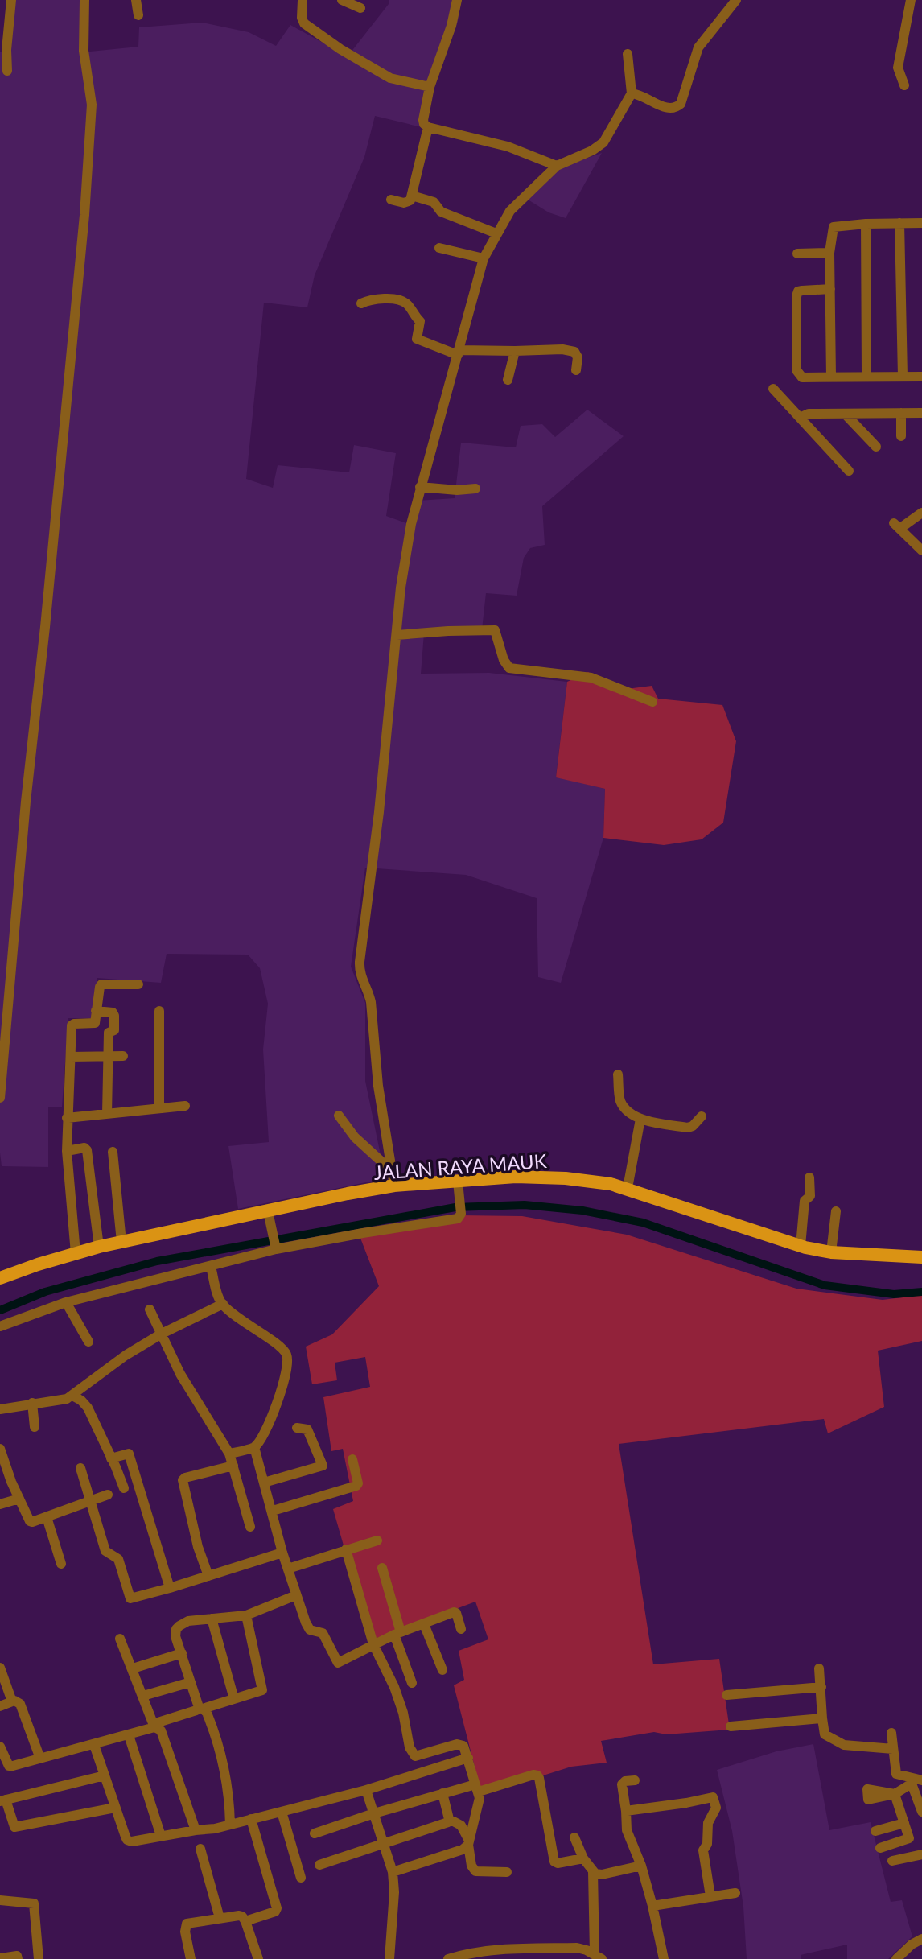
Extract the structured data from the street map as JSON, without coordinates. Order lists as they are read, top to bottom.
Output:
{
  "streets": {
    "main road": ["JALAN RAYA MAUK"]
  }
}
